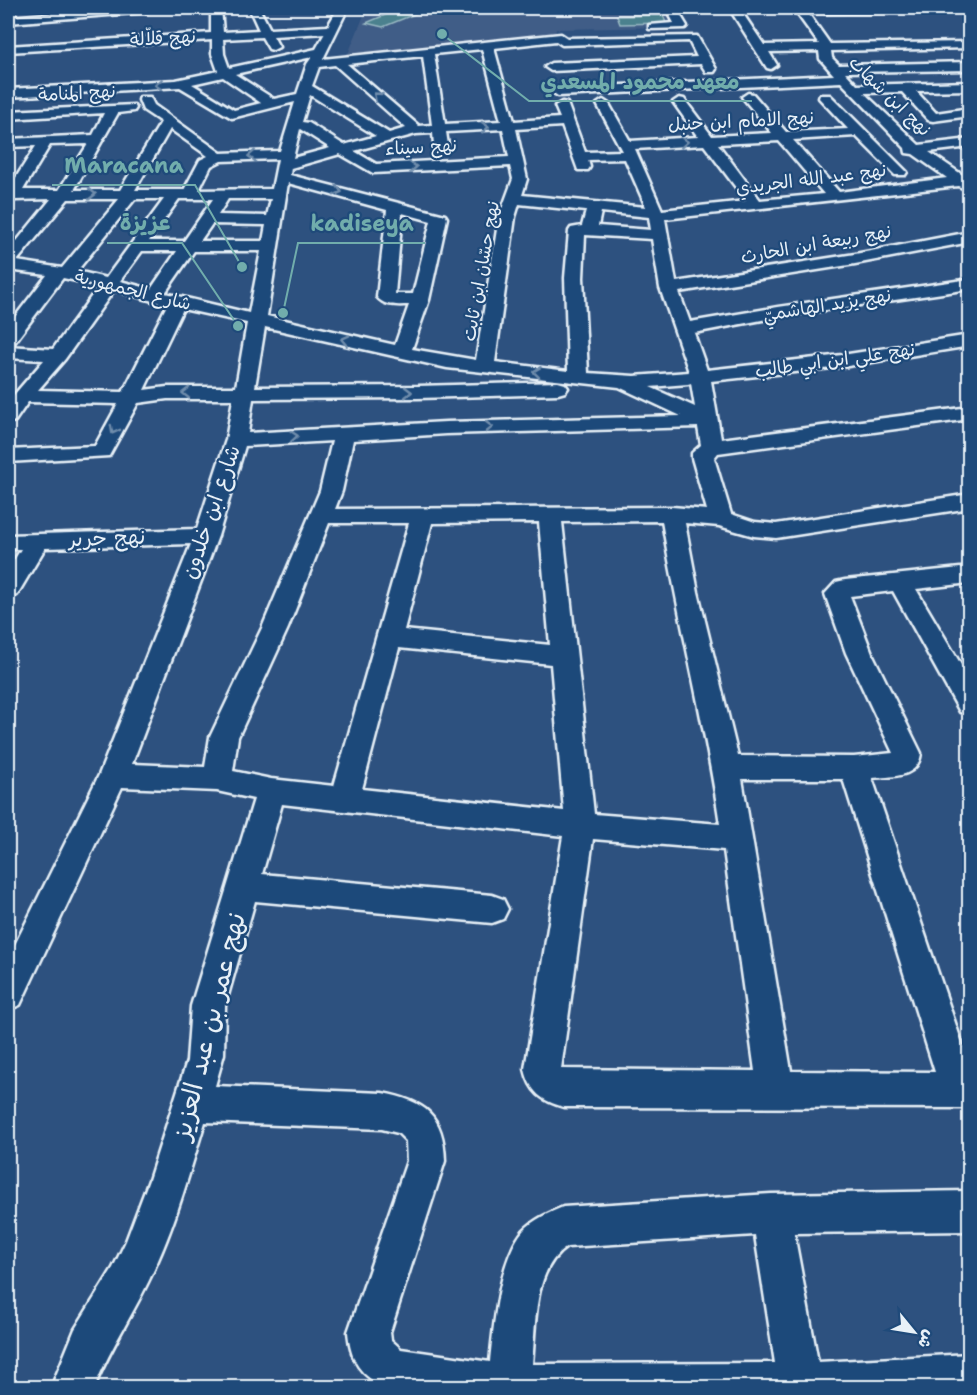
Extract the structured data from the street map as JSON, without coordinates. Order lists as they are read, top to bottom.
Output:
{
  "streets": {
    "street": [
      "نهج المنامة",
      "نهج ابن شهاب",
      "نهج الامام ابن حنبل",
      "نهج سيناء",
      "نهج عبد الله الجريدي",
      "نهج ربيعة ابن الحارث",
      "نهج حسّان ابن ثابت",
      "شارع الجمهورية",
      "نهج يزيد الهاشميّ",
      "نهج علي ابن ابي طالب",
      "شارع ابن خلدون",
      "نهج جرير",
      "نهج عمر بن عبد العزيز"
    ]
  },
  "crossings": [
    ["نهج ابن شهاب", "نهج عبد الله الجريدي"],
    ["نهج سيناء", "نهج حسّان ابن ثابت"],
    ["نهج عبد الله الجريدي", "نهج حسّان ابن ثابت"],
    ["نهج حسّان ابن ثابت", "شارع الجمهورية"],
    ["شارع الجمهورية", "نهج علي ابن ابي طالب"],
    ["شارع الجمهورية", "شارع ابن خلدون"],
    ["شارع ابن خلدون", "نهج جرير"]
  ],
  "places": [
    "معهد محمود المسعدي",
    "Maracana",
    "kadiseya",
    "عزيزة"
  ],
  "north": "bottom right"
}
